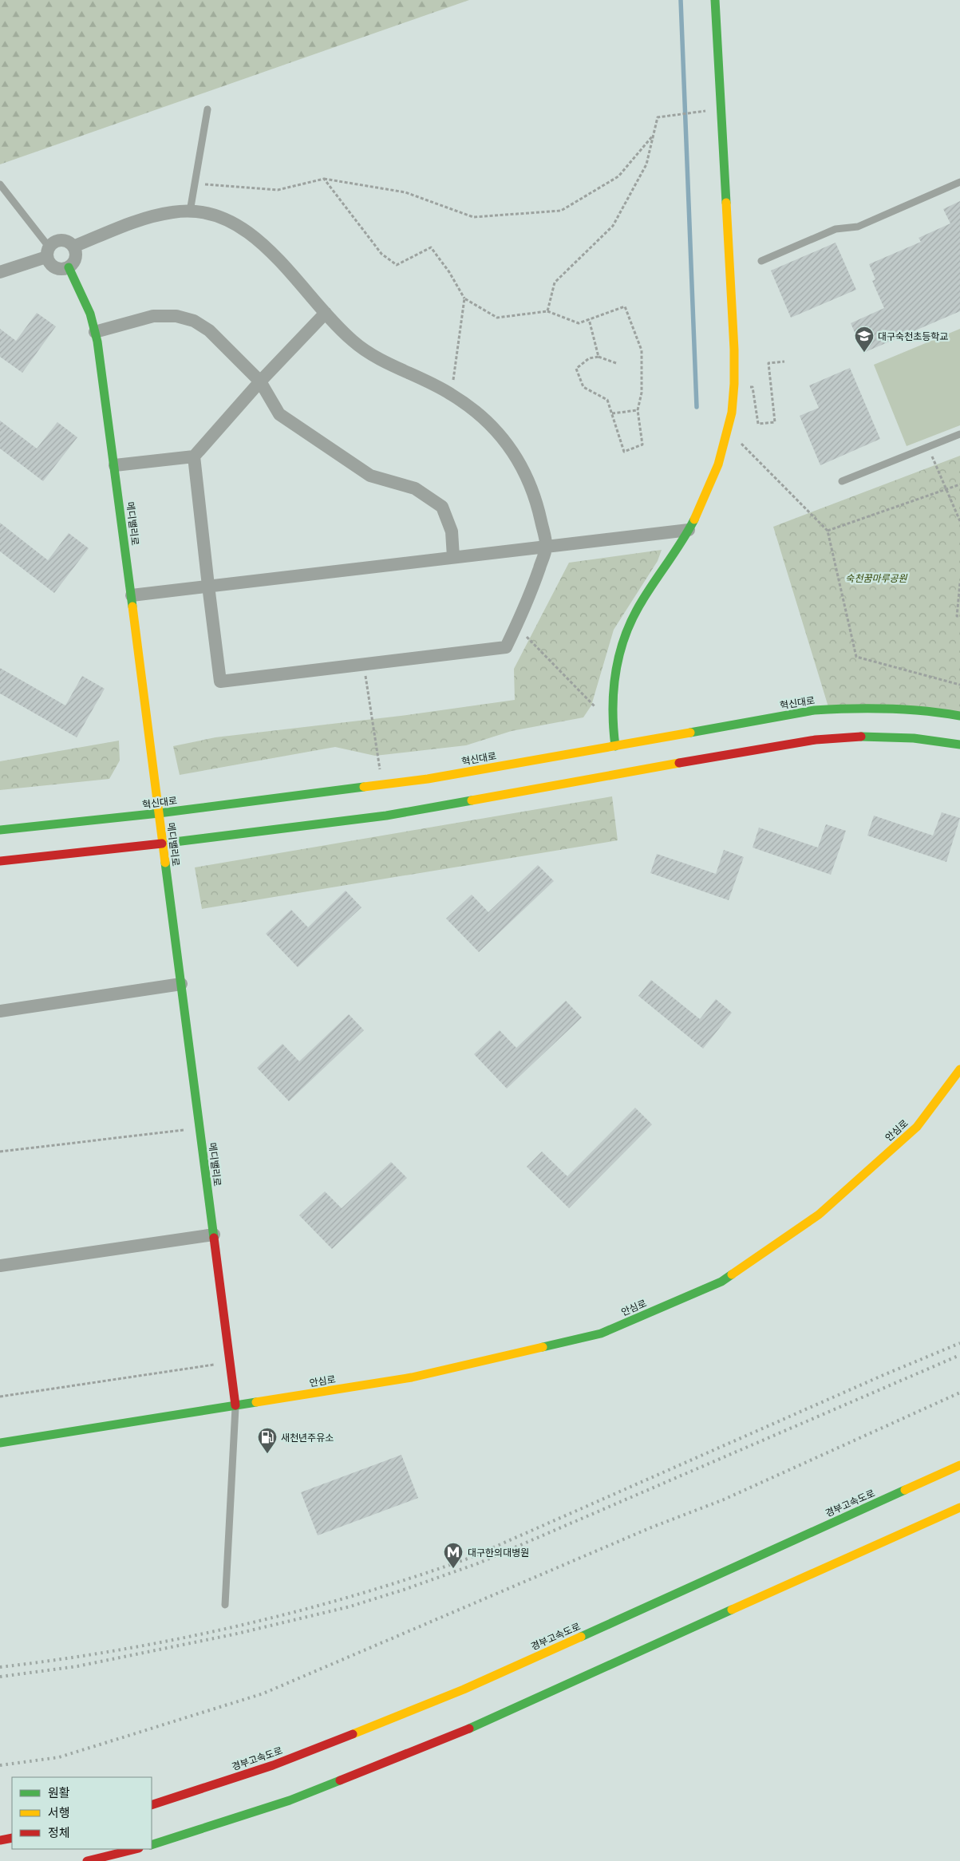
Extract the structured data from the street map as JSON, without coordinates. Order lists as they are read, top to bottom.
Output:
{
  "streets": {
    "main road": [
      "메디밸리로",
      "혁신대로",
      "안심로",
      "경부고속도로"
    ]
  },
  "crossings": [
    ["메디밸리로", "혁신대로"],
    ["메디밸리로", "안심로"]
  ],
  "parks": ["숙천꿈마루공원"],
  "places": {
    "school or university": ["대구숙천초등학교"],
    "fuel station": ["새천년주유소"],
    "metro station": ["대구한의대병원"]
  },
  "legend": ["원활", "서행", "정체"]
}
